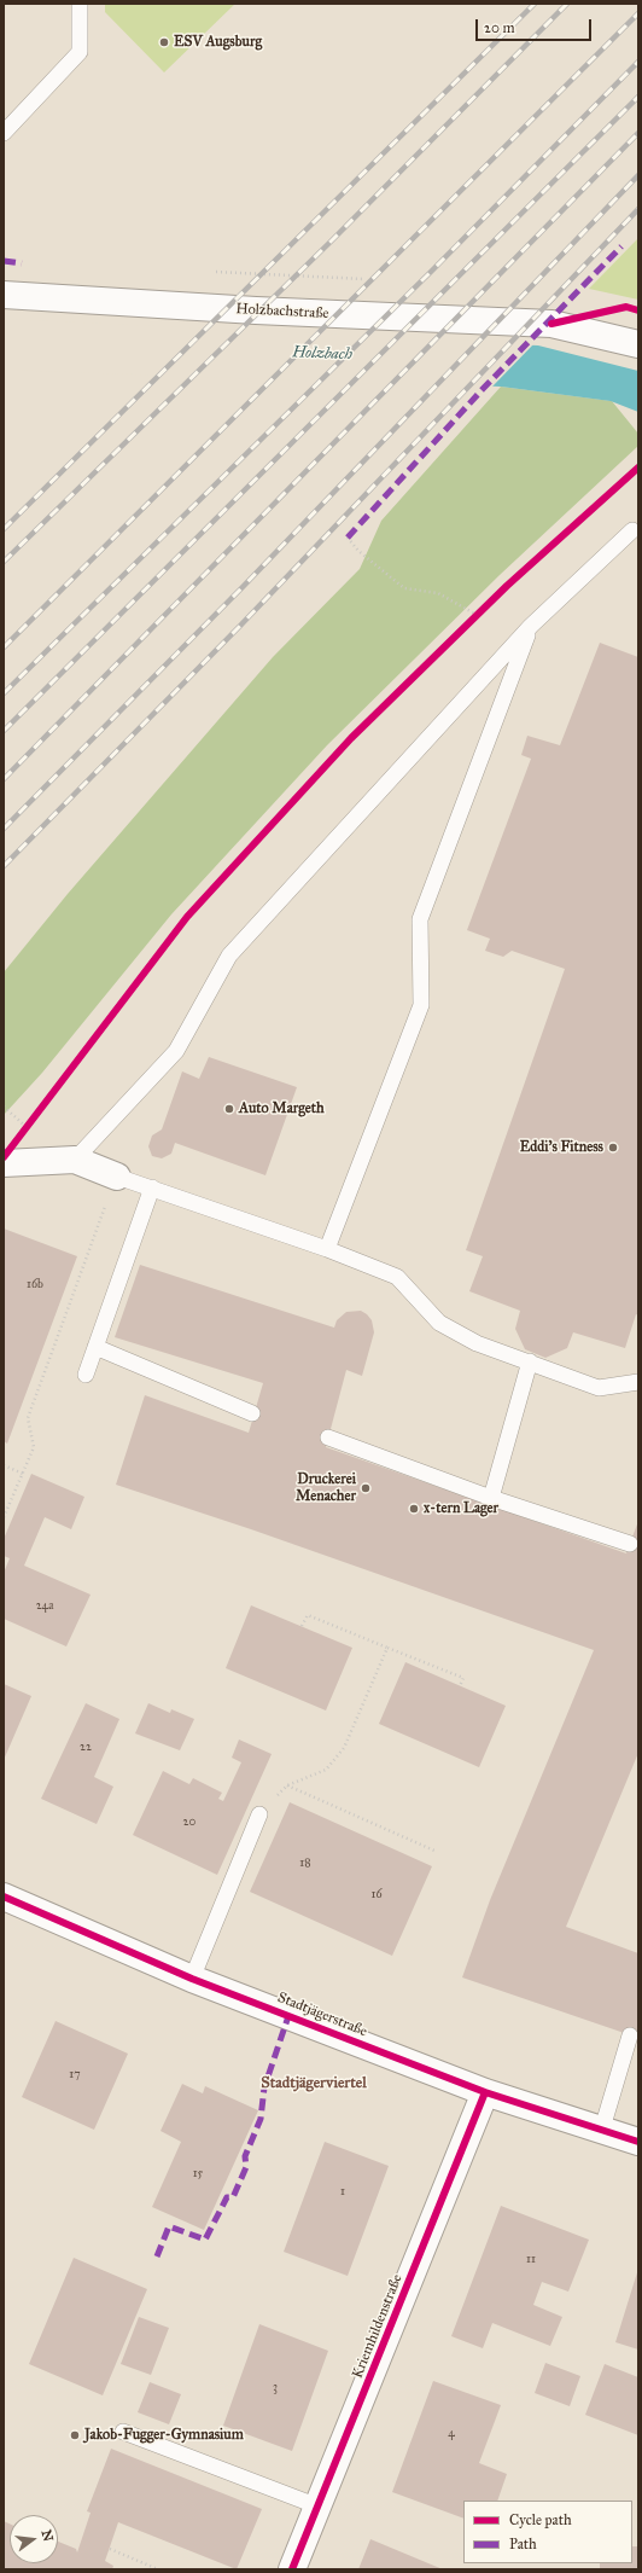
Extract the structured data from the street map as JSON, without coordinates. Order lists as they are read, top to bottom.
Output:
{
  "streets": {
    "street": ["Holzbachstraße", "Stadtjägerstraße", "Kriemhildenstraße"]
  },
  "crossings": [
    ["Stadtjägerstraße", "Kriemhildenstraße"]
  ],
  "districts": ["Stadtjägerviertel"],
  "water": ["Holzbach"],
  "places": [
    "ESV Augsburg",
    "Auto Margeth",
    "Eddi's Fitness",
    "Druckerei Menacher",
    "x-tern Lager",
    "Jakob-Fugger-Gymnasium"
  ],
  "house_numbers": [
    "16b",
    "24a",
    "22",
    "20",
    "18",
    "16",
    "17",
    "15",
    "1",
    "11",
    "3",
    "4"
  ],
  "legend": ["Cycle path", "Path"],
  "scale_bar": "20 m",
  "north": "right"
}
